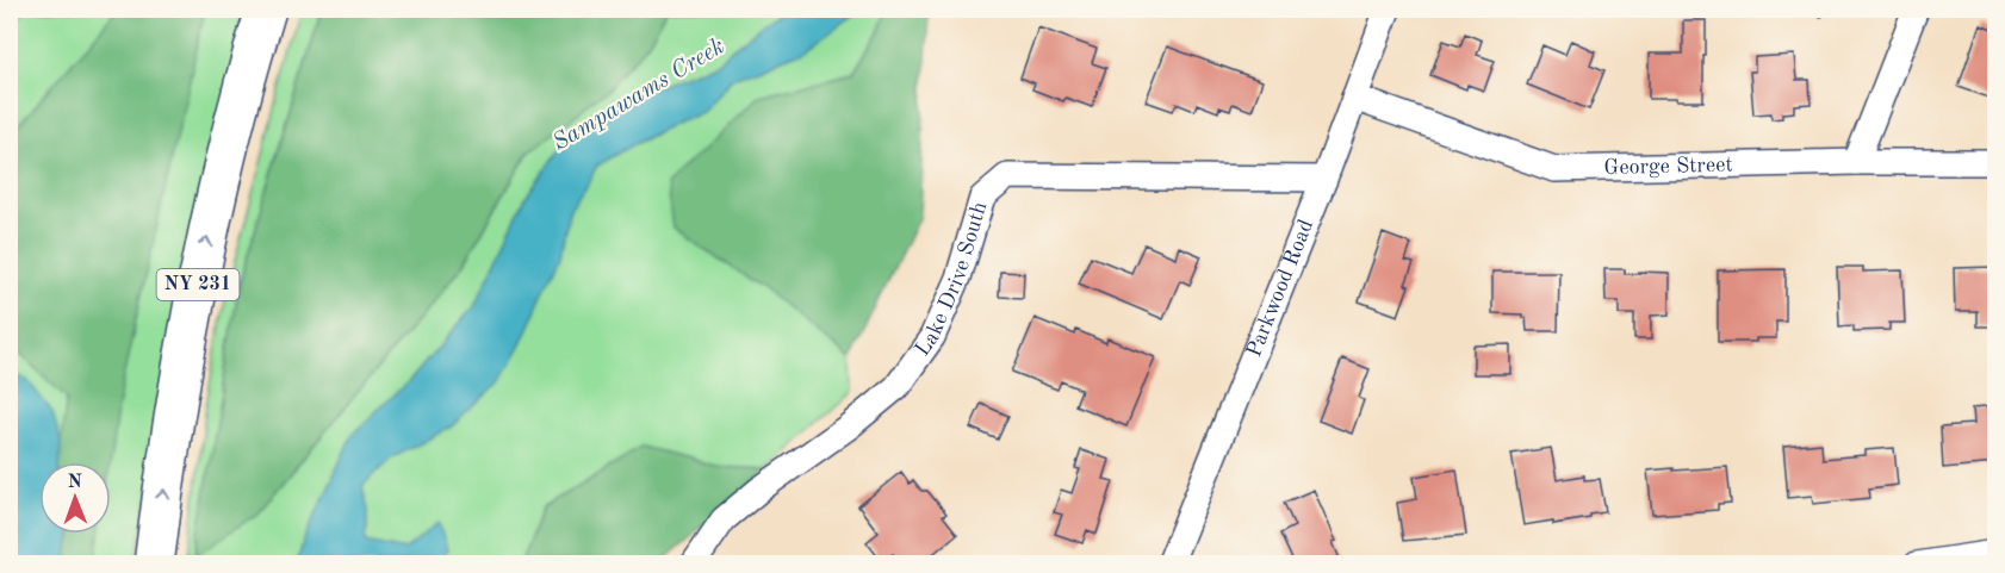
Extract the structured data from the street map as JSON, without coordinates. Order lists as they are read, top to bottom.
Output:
{
  "streets": {
    "main road": ["NY 231"],
    "street": ["George Street", "Lake Drive South", "Parkwood Road"]
  },
  "crossings": [
    ["George Street", "Parkwood Road"],
    ["Lake Drive South", "Parkwood Road"]
  ],
  "water": ["Sampawams Creek"],
  "north": "top"
}
